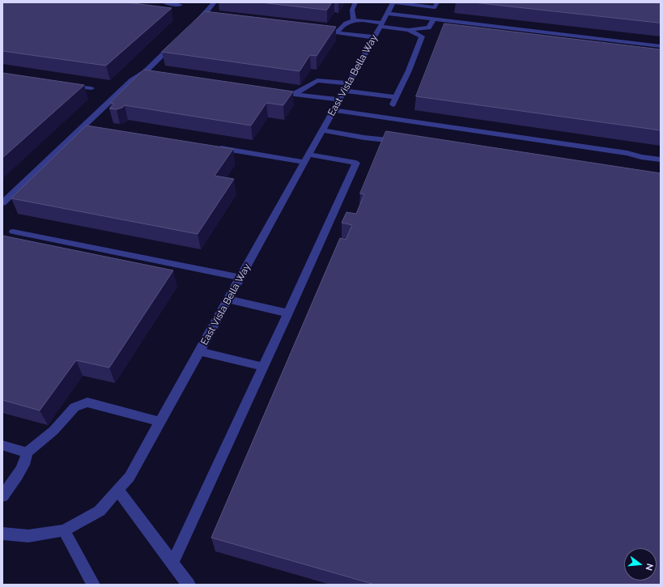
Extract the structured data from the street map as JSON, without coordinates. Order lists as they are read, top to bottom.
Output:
{
  "streets": {
    "street": ["East Vista Bella Way"]
  },
  "north": "right"
}
